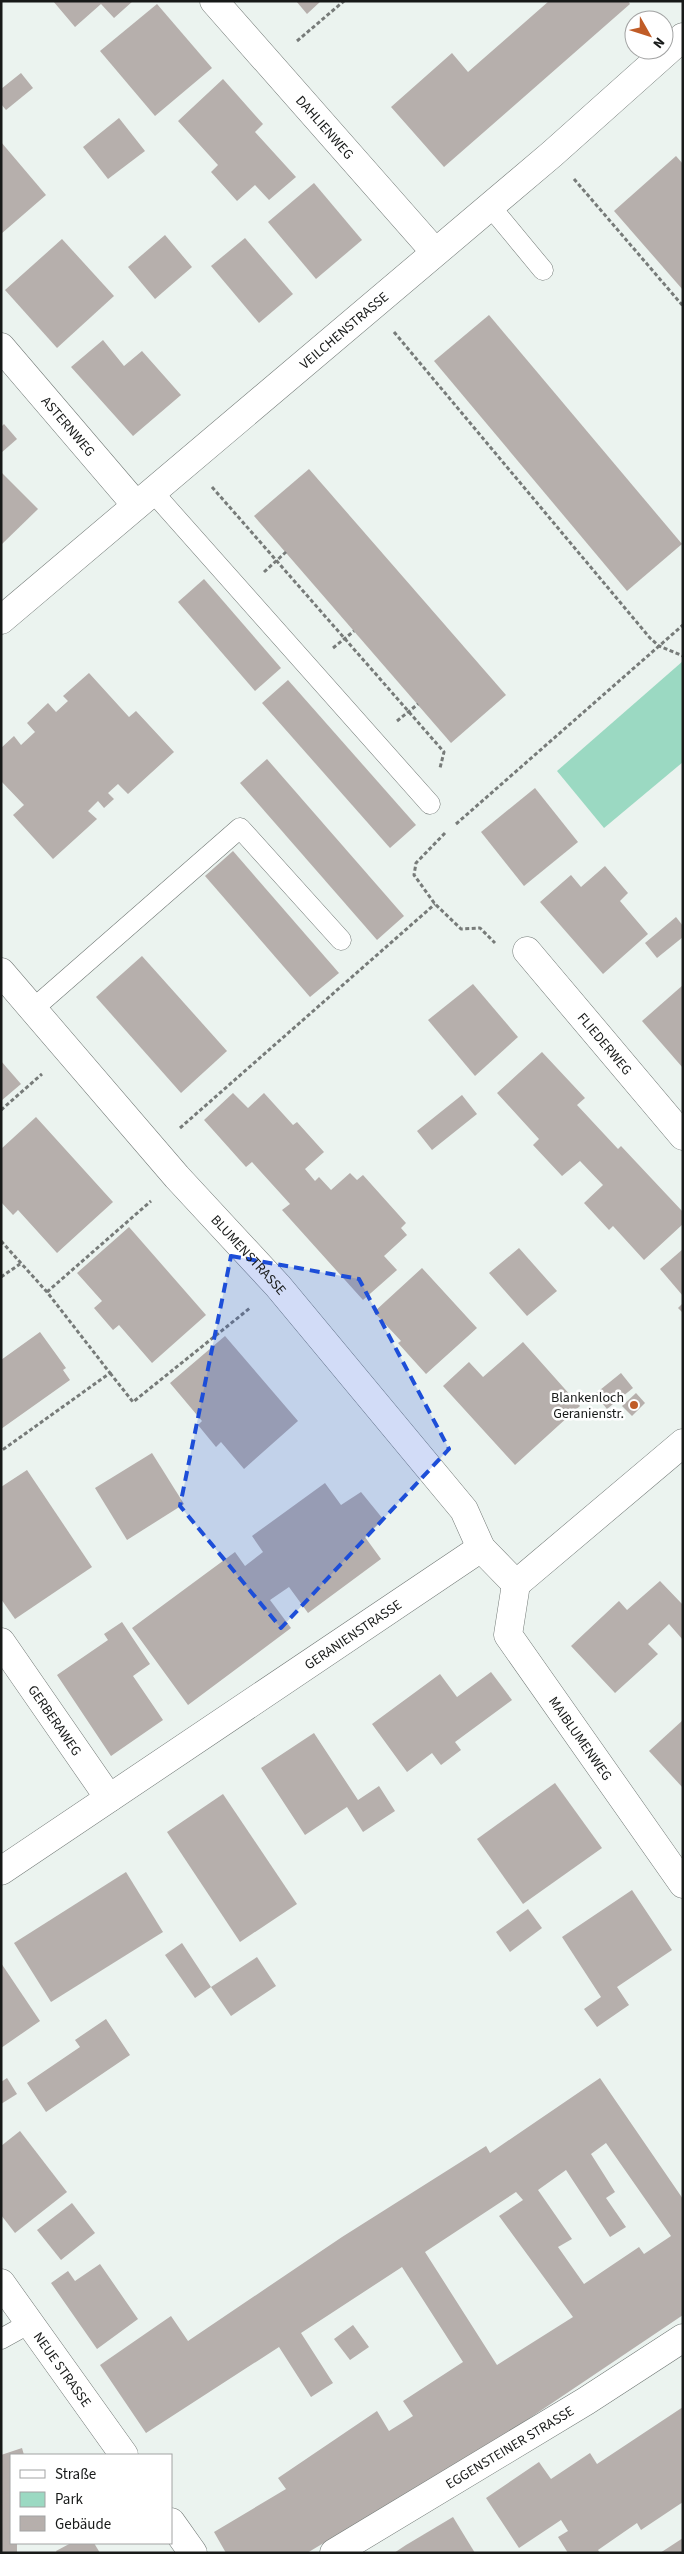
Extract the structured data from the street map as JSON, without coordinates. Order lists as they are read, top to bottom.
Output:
{
  "streets": {
    "street": [
      "DAHLIENWEG",
      "VEILCHENSTRASSE",
      "ASTERNWEG",
      "FLIEDERWEG",
      "BLUMENSTRASSE",
      "GERANIENSTRASSE",
      "GERBERAWEG",
      "MAIBLUMENWEG",
      "NEUE STRASSE",
      "EGGENSTEINER STRASSE"
    ]
  },
  "crossings": [
    ["DAHLIENWEG", "VEILCHENSTRASSE"],
    ["VEILCHENSTRASSE", "ASTERNWEG"],
    ["BLUMENSTRASSE", "GERANIENSTRASSE"],
    ["GERANIENSTRASSE", "GERBERAWEG"]
  ],
  "places": ["Blankenloch Geranienstr."],
  "legend": ["Straße", "Park", "Gebäude"],
  "north": "bottom right"
}
